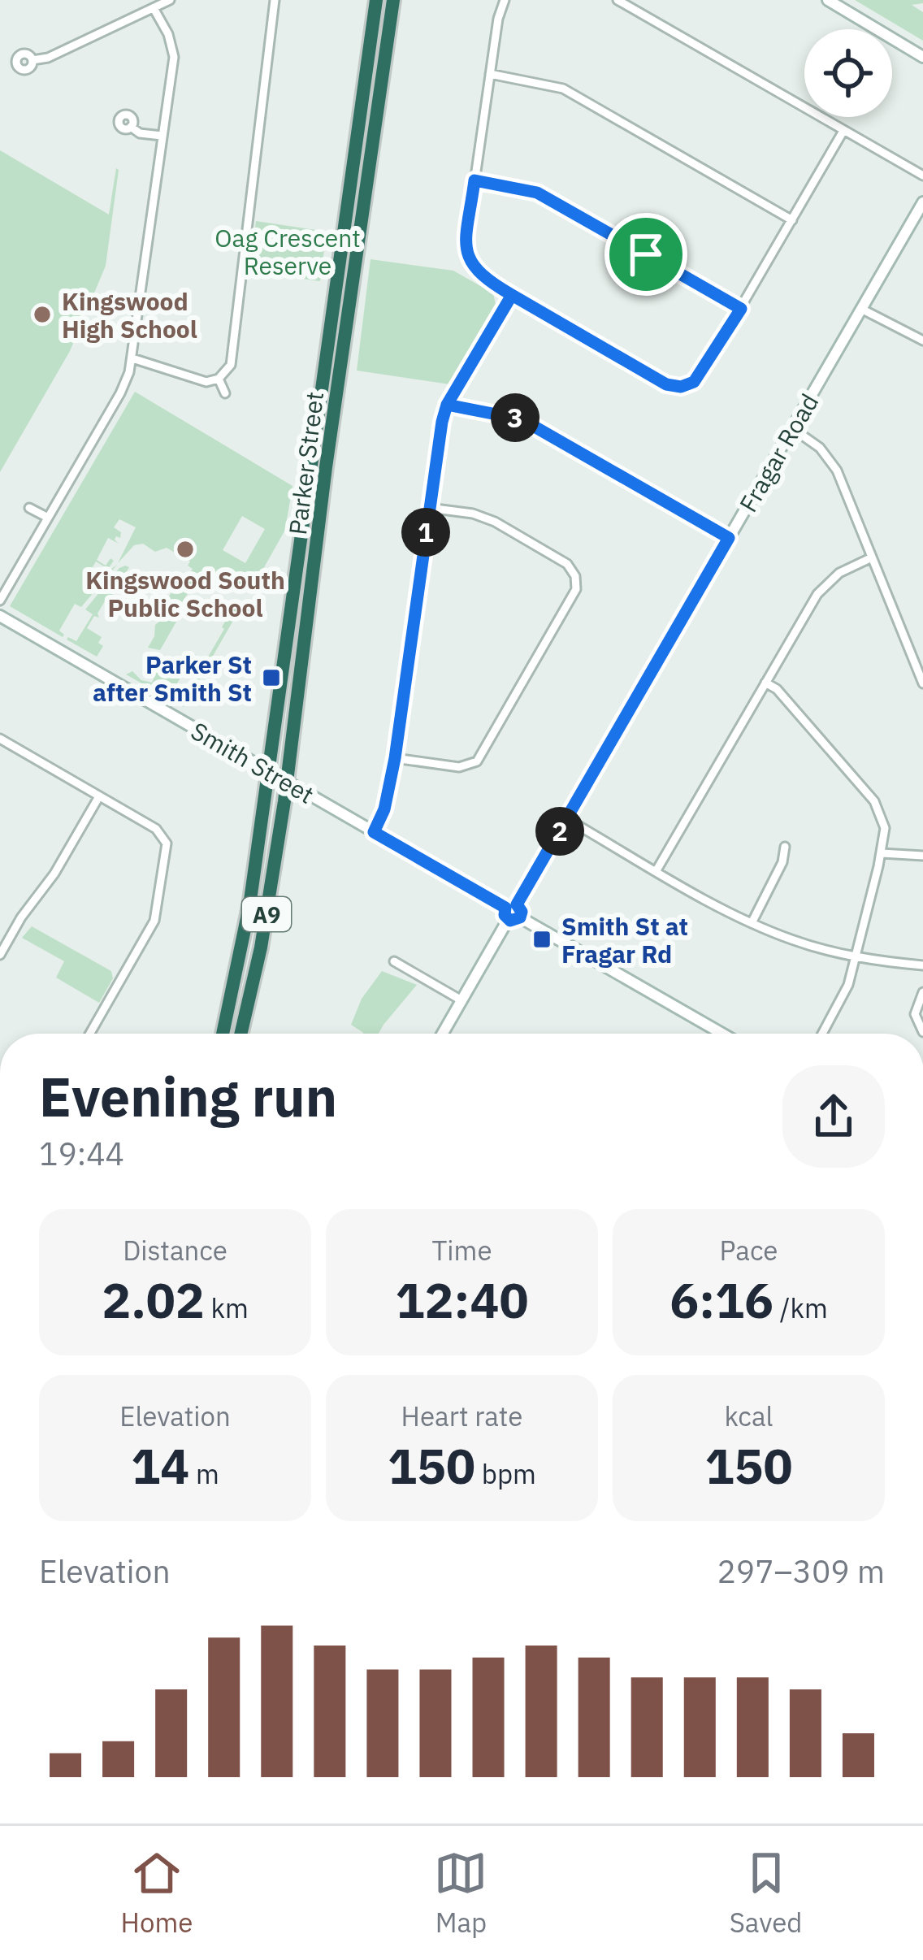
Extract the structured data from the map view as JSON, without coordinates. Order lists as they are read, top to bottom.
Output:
{
  "streets": {
    "highway": ["Parker Street", "A9"],
    "street": ["Fragar Road", "Smith Street"]
  },
  "crossings": [
    ["Fragar Road", "Smith Street"],
    ["Parker Street", "Smith Street"]
  ],
  "parks": ["Oag Crescent Reserve"],
  "places": {
    "other": ["Kingswood High School", "Kingswood South Public School"],
    "transit": ["Parker St after Smith St", "Smith St at Fragar Rd"]
  },
  "page": {
    "pins": ["3", "1", "2"],
    "heading": ["Evening run", "19:44"],
    "stats": [
      ["Distance", "2.02 km"],
      ["Time", "12:40"],
      ["Pace", "6:16 /km"],
      ["Elevation", "14 m"],
      ["Heart rate", "150 bpm"],
      ["kcal", "150"]
    ],
    "chart": ["Elevation", "297–309 m"],
    "tabs": ["Home", "Map", "Saved"]
  }
}
